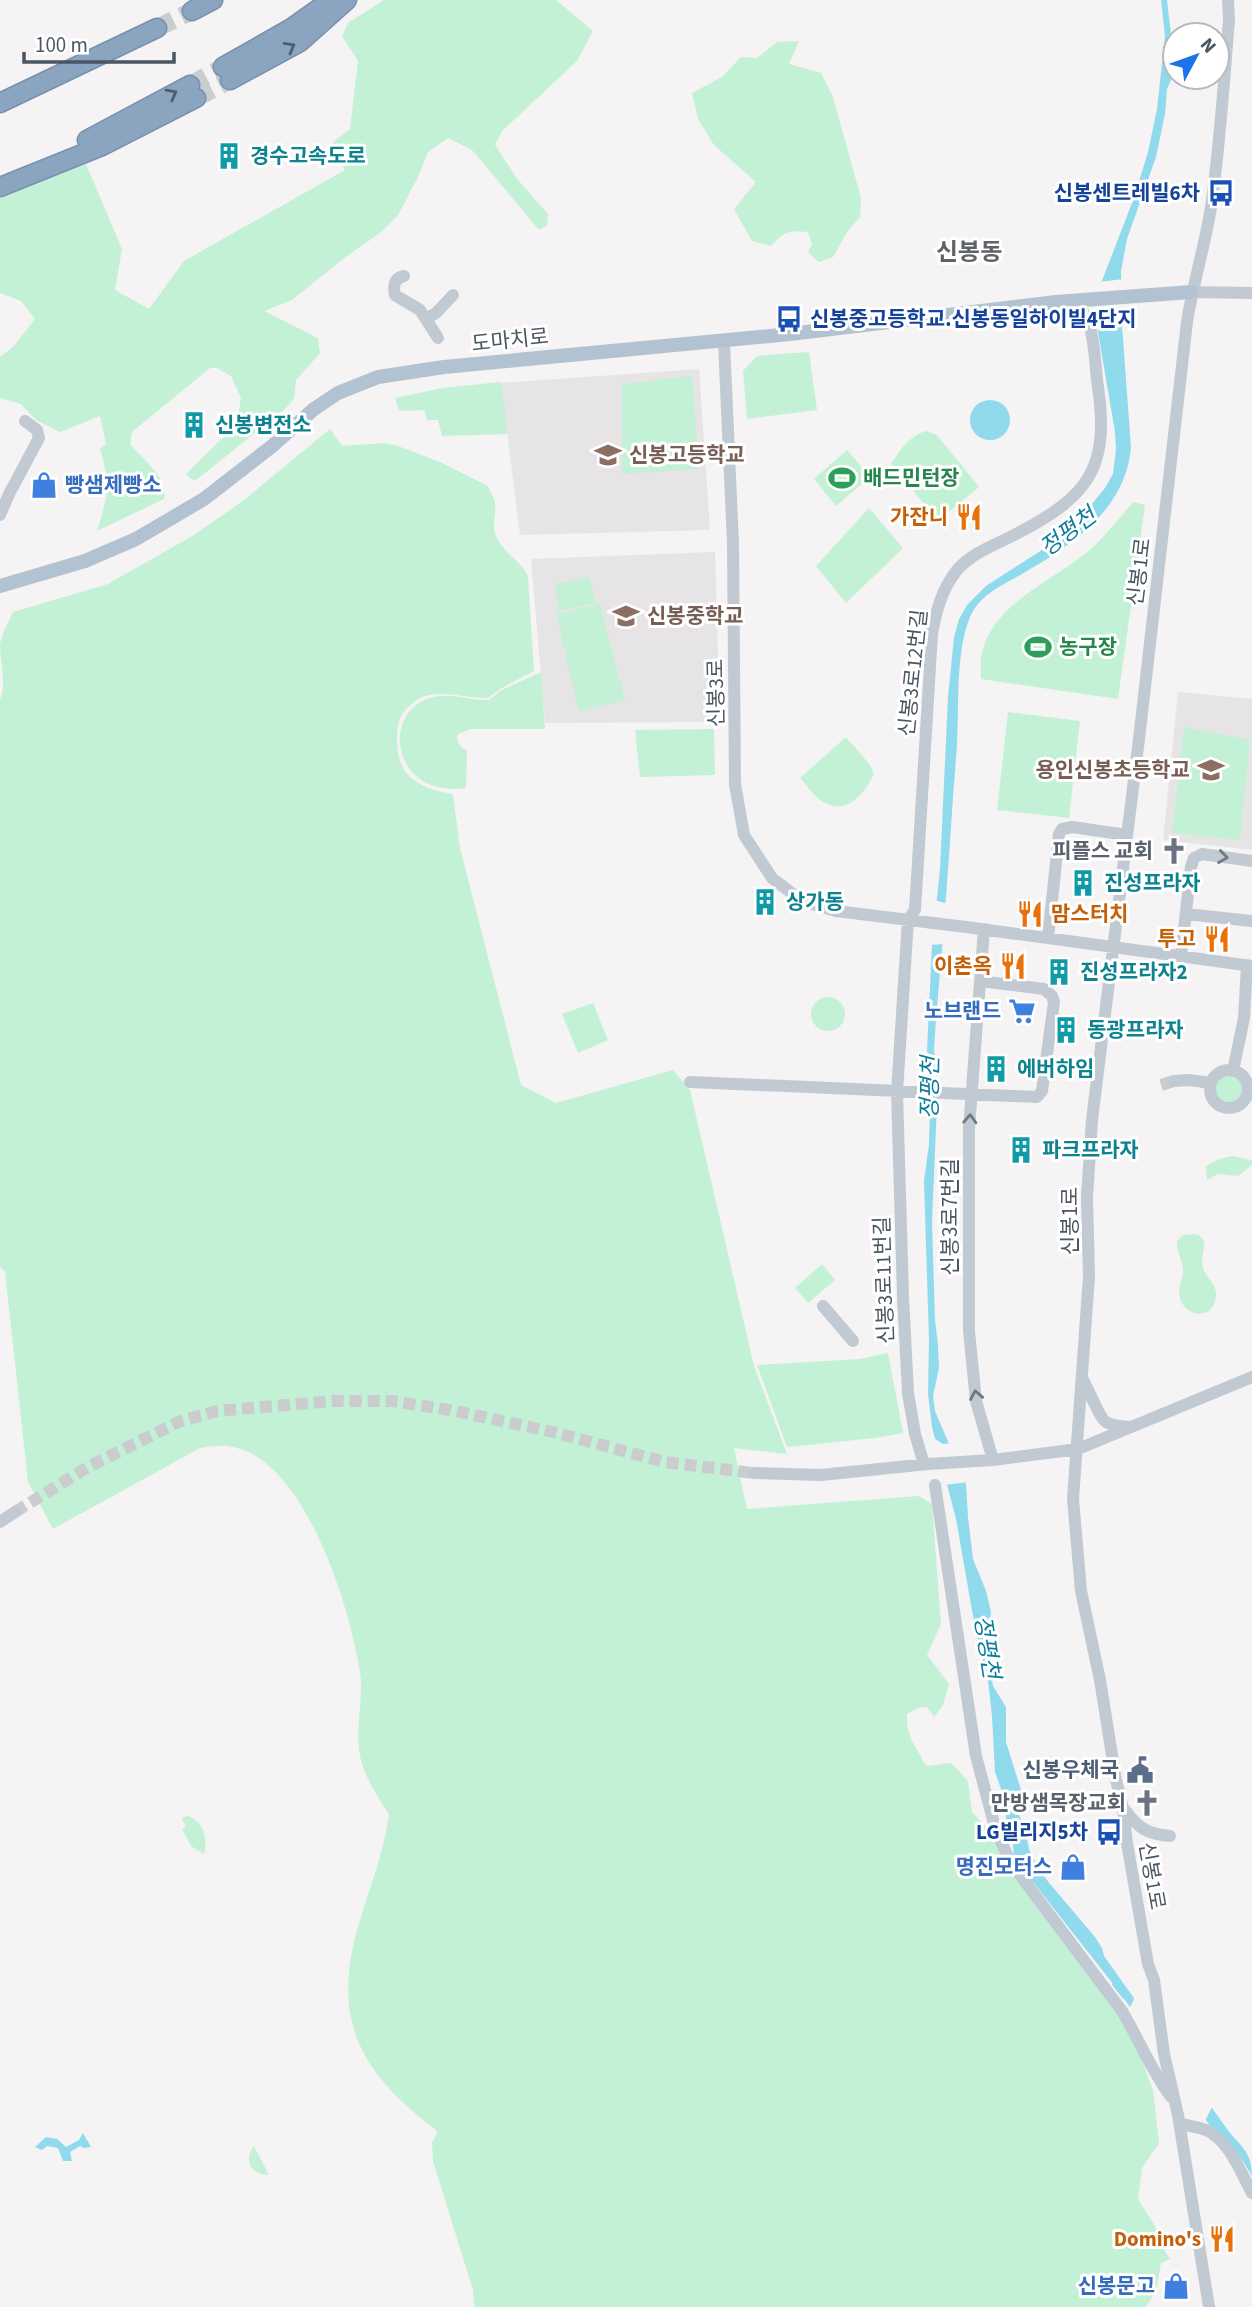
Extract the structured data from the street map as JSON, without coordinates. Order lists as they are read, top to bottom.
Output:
{
  "streets": {
    "main road": ["도마치로"],
    "street": [
      "신봉1로",
      "신봉3로12번길",
      "신봉3로",
      "신봉3로7번길",
      "신봉3로11번길"
    ]
  },
  "crossings": [
    ["도마치로", "신봉1로"],
    ["도마치로", "신봉3로12번길"],
    ["도마치로", "신봉3로"],
    ["신봉3로12번길", "신봉3로"],
    ["신봉3로12번길", "신봉3로11번길"],
    ["신봉3로", "신봉3로7번길"],
    ["신봉3로", "신봉3로11번길"]
  ],
  "one_way": ["신봉3로7번길"],
  "districts": ["신봉동"],
  "water": ["정평천"],
  "places": {
    "building": [
      "경수고속도로",
      "신봉변전소",
      "진성프라자",
      "상가동",
      "진성프라자2",
      "동광프라자",
      "에버하임",
      "파크프라자"
    ],
    "bus stop": ["신봉센트레빌6차", "신봉중고등학교.신봉동일하이빌4단지", "LG빌리지5차"],
    "school or university": ["신봉고등학교", "신봉중학교", "용인신봉초등학교"],
    "sports": ["배드민턴장", "농구장"],
    "shop": ["빵샘제빵소", "명진모터스", "신봉문고"],
    "restaurant": [
      "가잔니",
      "맘스터치",
      "투고",
      "이촌옥",
      "Domino's"
    ],
    "church": ["피플스 교회", "만방샘목장교회"],
    "supermarket": ["노브랜드"],
    "public building": ["신봉우체국"]
  },
  "scale_bar": "100 m",
  "north": "top right"
}
